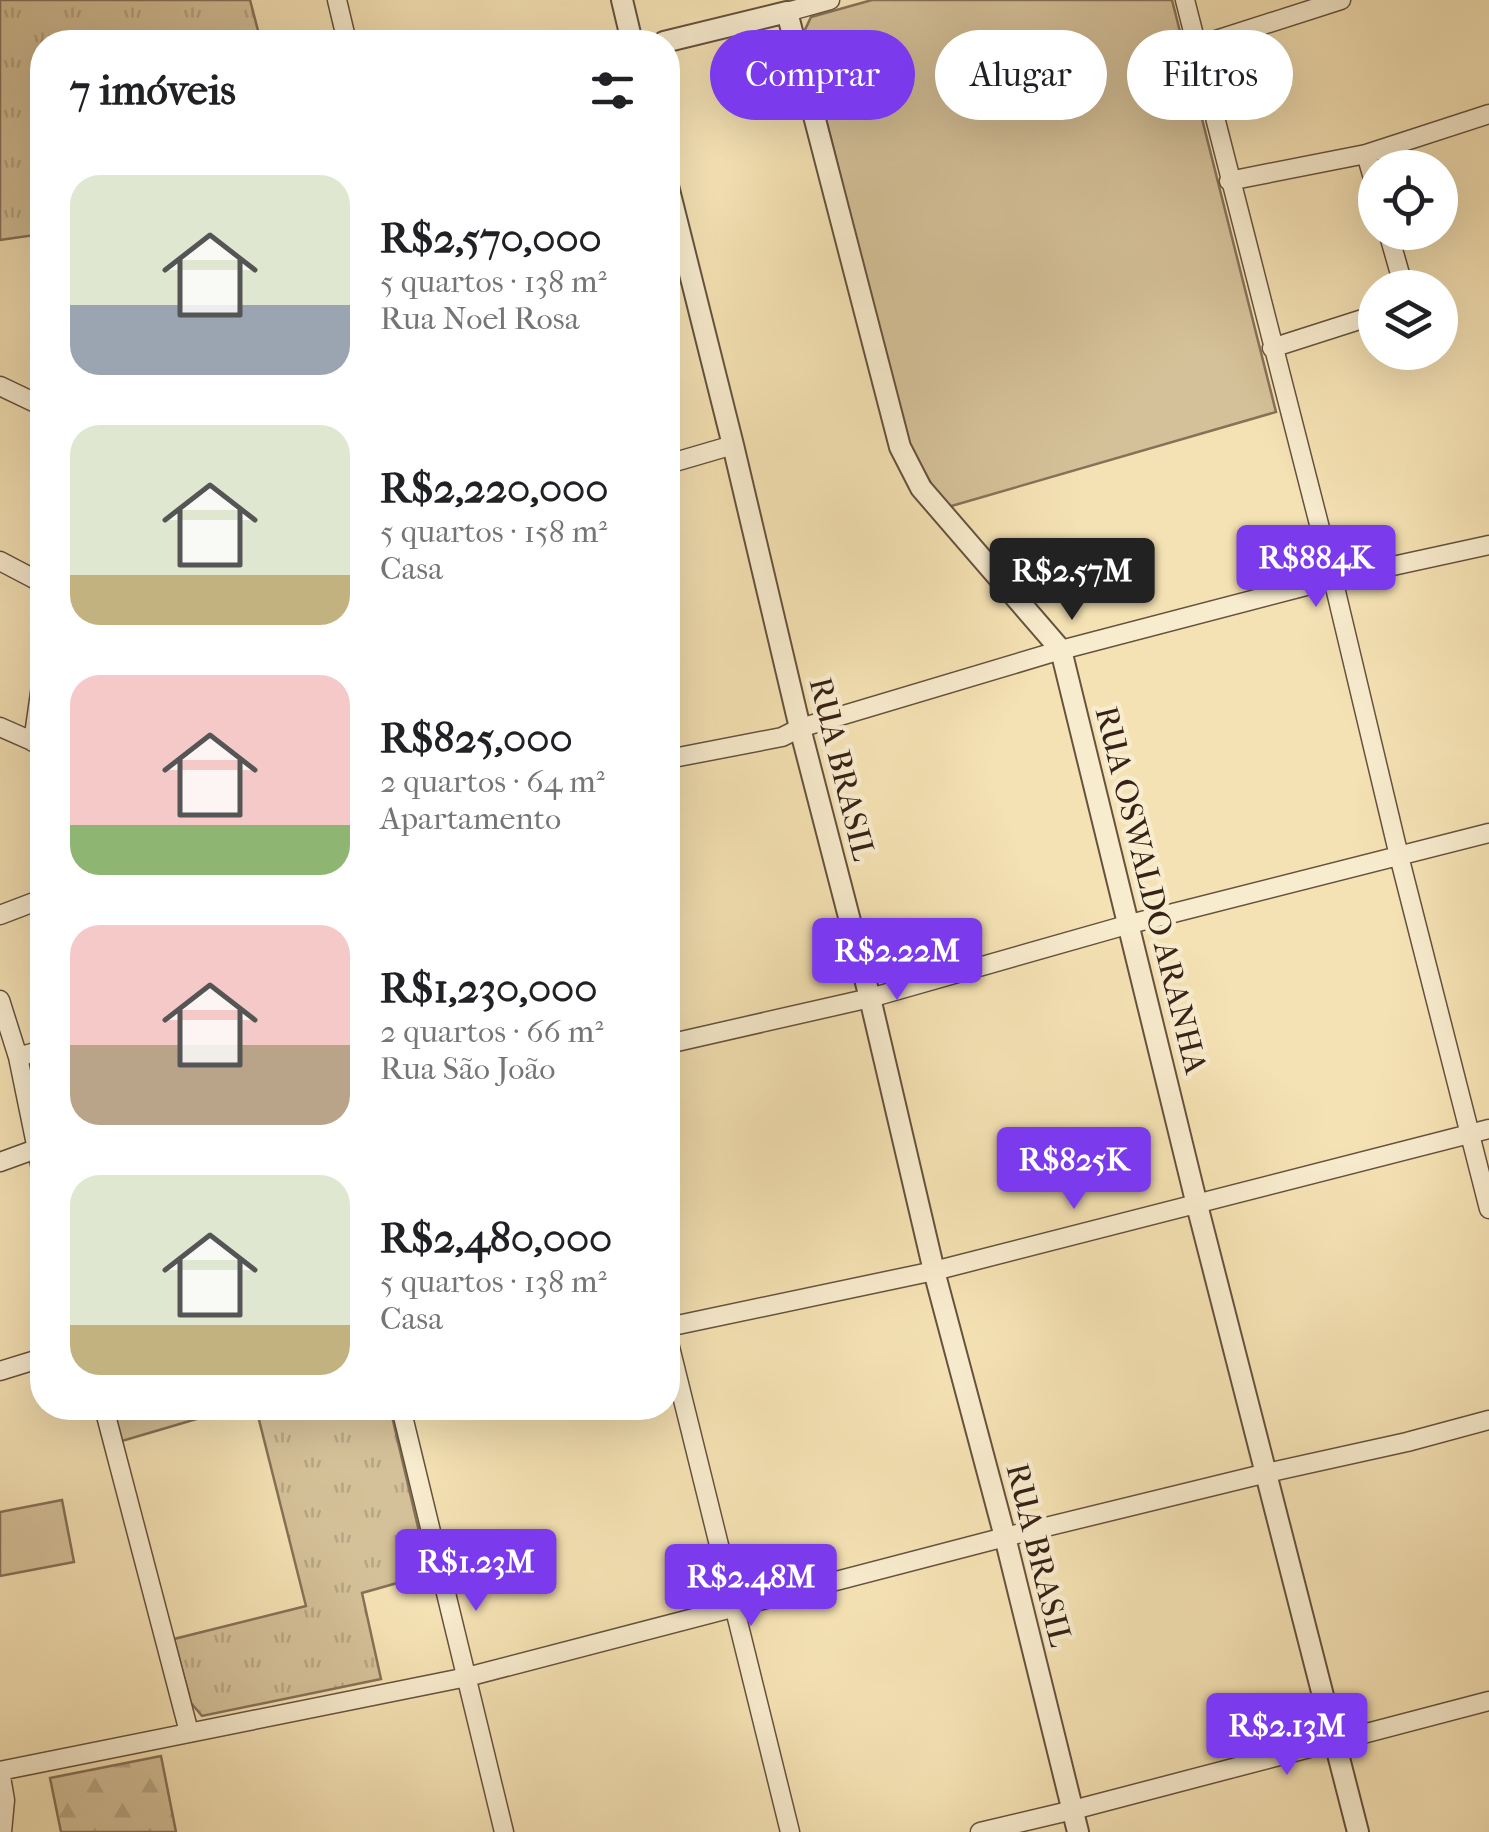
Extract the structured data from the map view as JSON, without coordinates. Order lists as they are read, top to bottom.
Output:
{
  "streets": {
    "street": ["RUA BRASIL", "RUA OSWALDO ARANHA"]
  },
  "page": {
    "chip": ["Comprar", "Alugar", "Filtros"],
    "heading": "7 imóveis",
    "list": [
      {
        "name": "R$2,570,000",
        "note": "5 quartos · 138 m² · Rua Noel Rosa"
      },
      {
        "name": "R$2,220,000",
        "note": "5 quartos · 158 m² · Casa"
      },
      {
        "name": "R$825,000",
        "note": "2 quartos · 64 m² · Apartamento"
      },
      {
        "name": "R$1,230,000",
        "note": "2 quartos · 66 m² · Rua São João"
      },
      {
        "name": "R$2,480,000",
        "note": "5 quartos · 138 m² · Casa"
      }
    ],
    "price": [
      "R$884K",
      "R$2.57M",
      "R$2.22M",
      "R$825K",
      "R$1.23M",
      "R$2.48M",
      "R$2.13M"
    ]
  }
}
